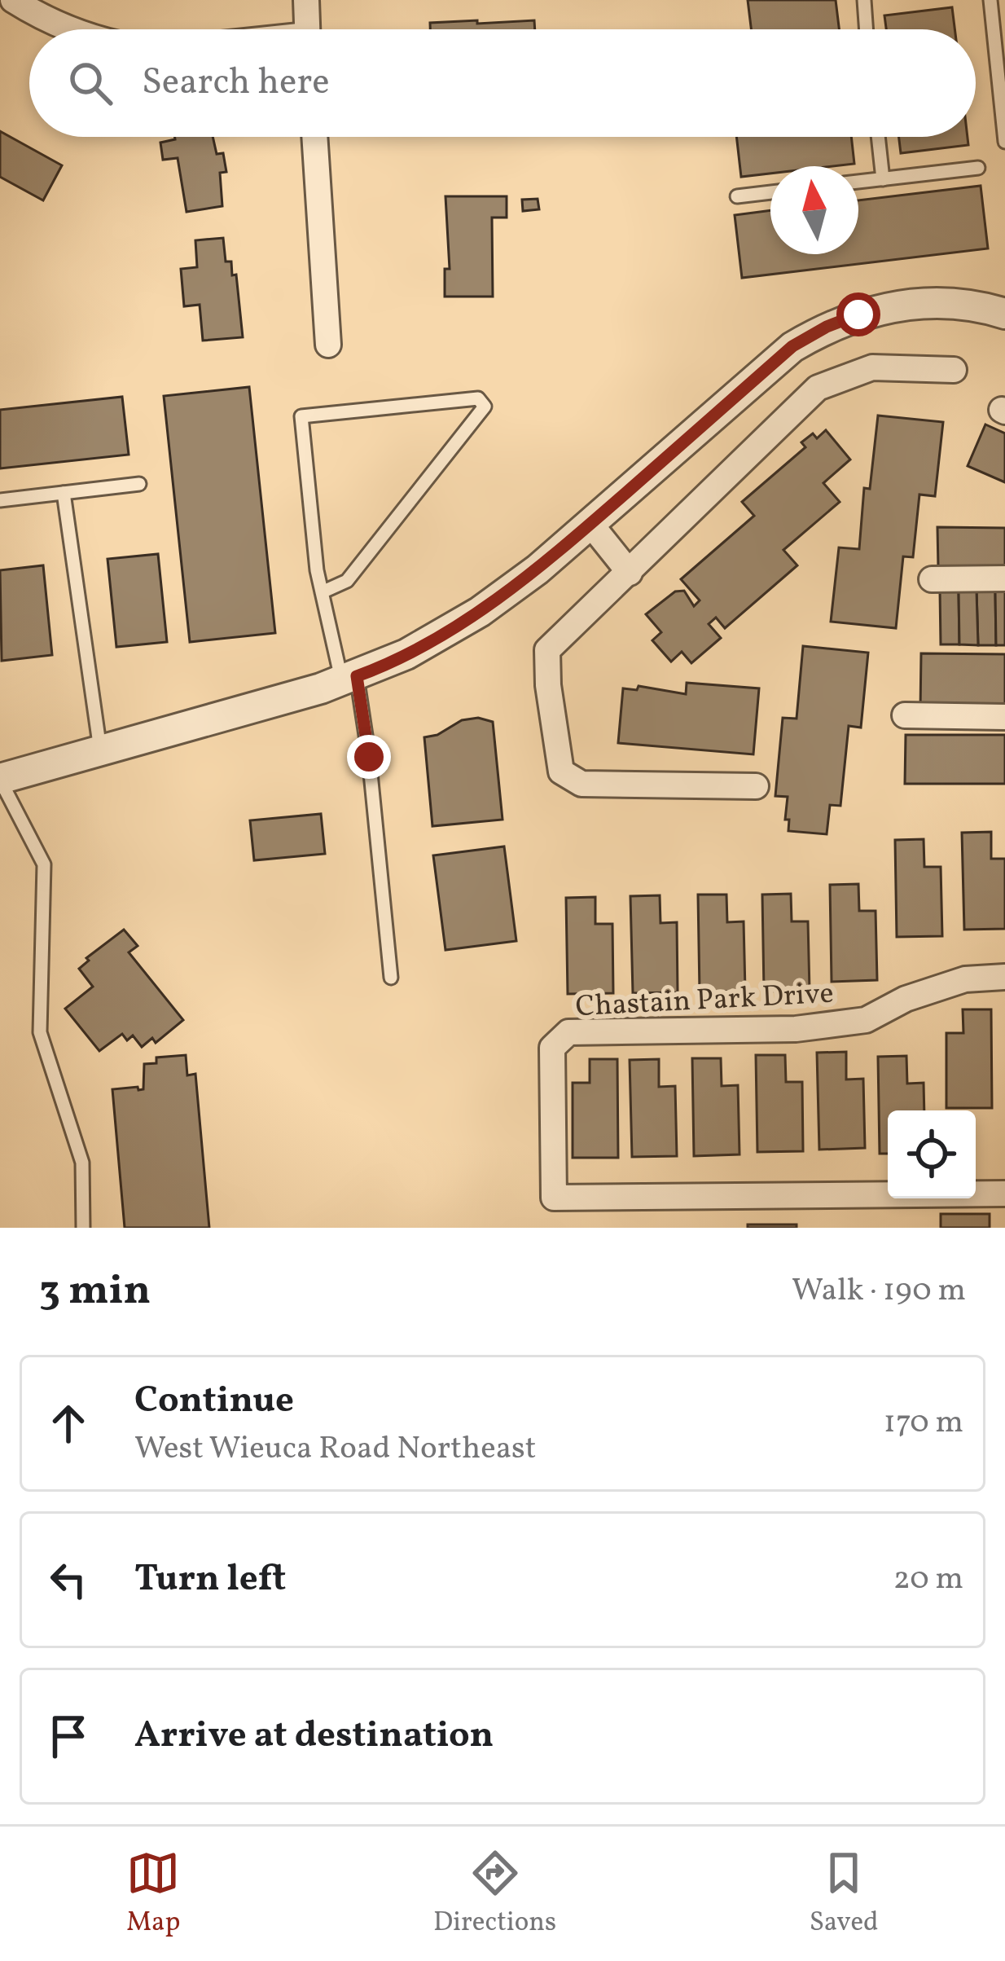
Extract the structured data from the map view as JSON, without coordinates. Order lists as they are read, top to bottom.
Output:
{
  "streets": {
    "street": ["Chastain Park Drive"]
  },
  "north": "top",
  "page": {
    "search": "Search here",
    "heading": ["3 min", "Walk · 190 m"],
    "list": [
      ["Continue", "West Wieuca Road Northeast", "170 m"],
      ["Turn left", "20 m"],
      "Arrive at destination"
    ],
    "nav": ["Map", "Directions", "Saved"]
  }
}
